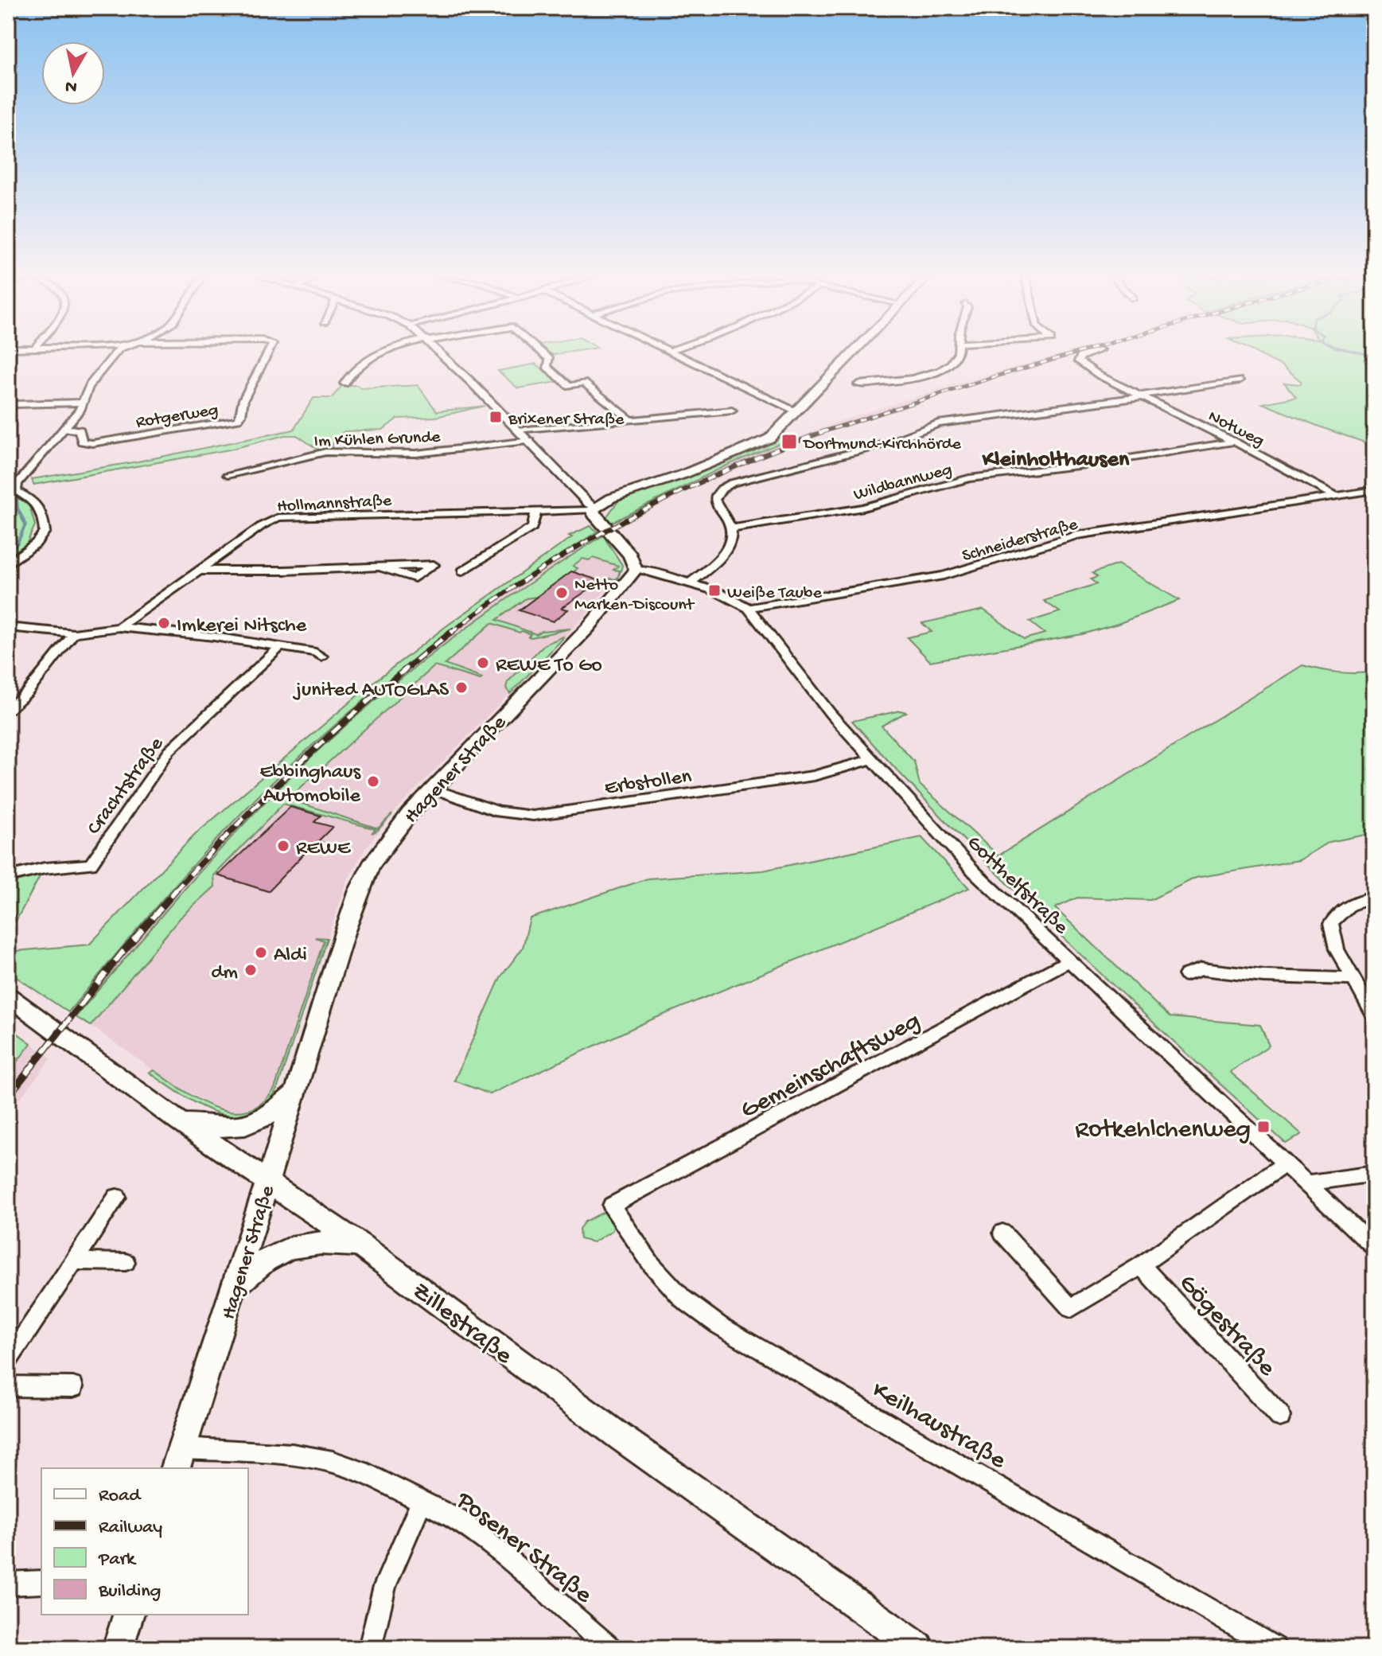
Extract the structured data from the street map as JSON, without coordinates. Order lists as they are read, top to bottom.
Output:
{
  "streets": {
    "main road": ["Hagener Straße", "Zillestraße"],
    "street": [
      "Rotgerweg",
      "Notweg",
      "Im Kühlen Grunde",
      "Wildbannweg",
      "Hollmannstraße",
      "Schneiderstraße",
      "Erbstollen",
      "Crachtstraße",
      "Gotthelfstraße",
      "Gemeinschaftsweg",
      "Gögestraße",
      "Keilhaustraße",
      "Posener Straße"
    ]
  },
  "crossings": [
    ["Notweg", "Wildbannweg"],
    ["Notweg", "Schneiderstraße"],
    ["Schneiderstraße", "Gotthelfstraße"],
    ["Hagener Straße", "Erbstollen"],
    ["Hagener Straße", "Gotthelfstraße"],
    ["Hagener Straße", "Zillestraße"],
    ["Hagener Straße", "Posener Straße"],
    ["Erbstollen", "Gotthelfstraße"],
    ["Gotthelfstraße", "Gemeinschaftsweg"],
    ["Gemeinschaftsweg", "Keilhaustraße"]
  ],
  "districts": ["Kleinholthausen"],
  "places": {
    "transit": [
      "Brixener Straße",
      "Dortmund-Kirchhörde",
      "Weiße Taube",
      "Rotkehlchenweg"
    ],
    "other": [
      "Netto Marken-Discount",
      "Imkerei Nitsche",
      "REWE To Go",
      "junited AUTOGLAS",
      "Ebbinghaus Automobile",
      "REWE",
      "Aldi",
      "dm"
    ]
  },
  "legend": [
    "Road",
    "Railway",
    "Park",
    "Building"
  ],
  "north": "bottom"
}
